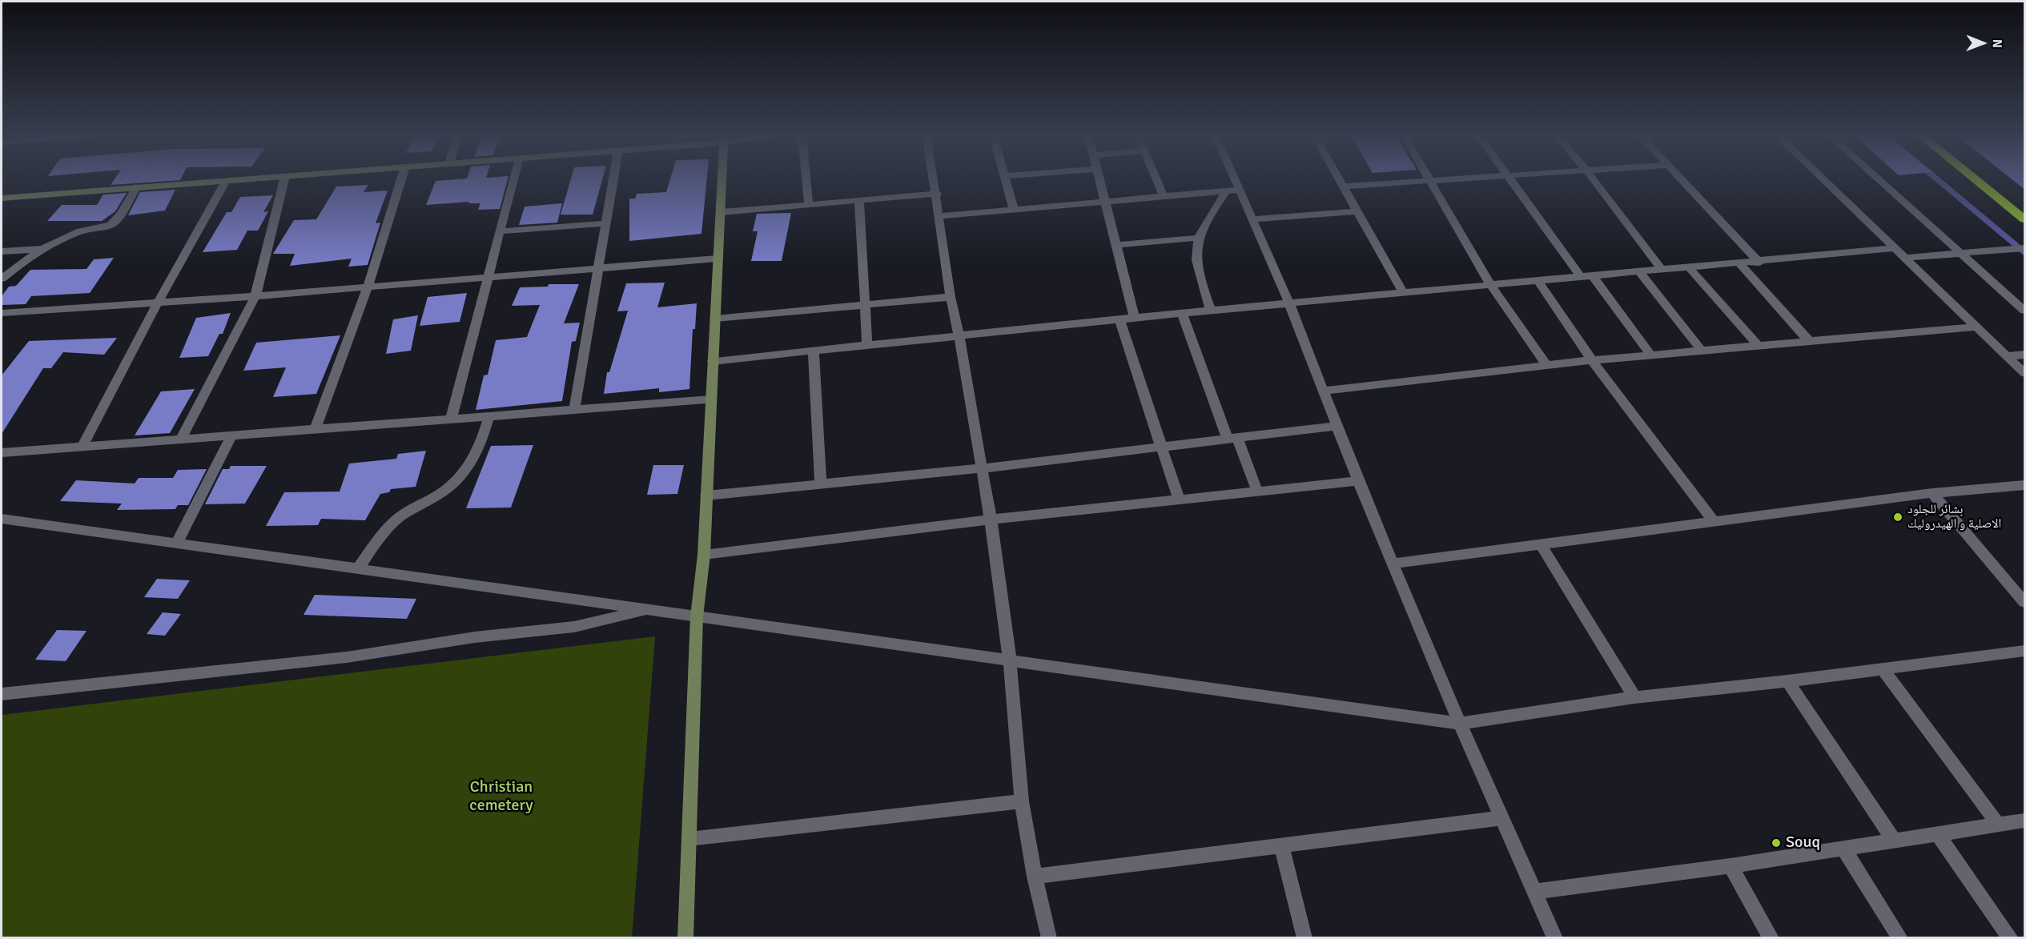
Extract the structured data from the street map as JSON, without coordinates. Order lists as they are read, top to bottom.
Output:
{
  "parks": ["Christian cemetery"],
  "places": ["بشائر للجلود الاصلية و الهيدروليك", "Souq"],
  "north": "right"
}
